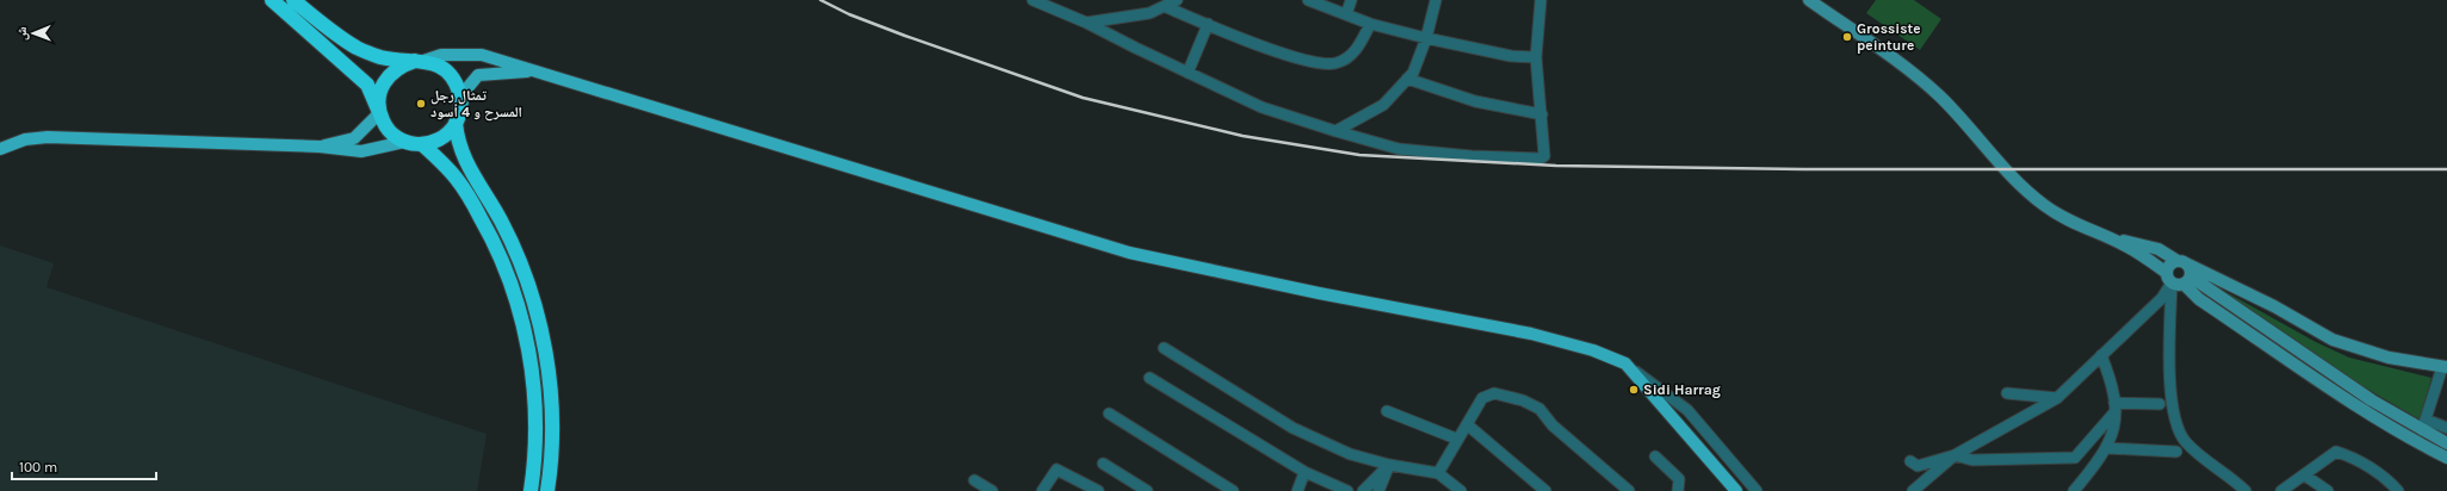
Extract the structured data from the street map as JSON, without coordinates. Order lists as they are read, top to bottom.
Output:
{
  "places": ["Grossiste peinture", "تمثال رجل المسرح و 4 أسود", "Sidi Harrag"],
  "scale_bar": "100 m",
  "north": "left"
}
